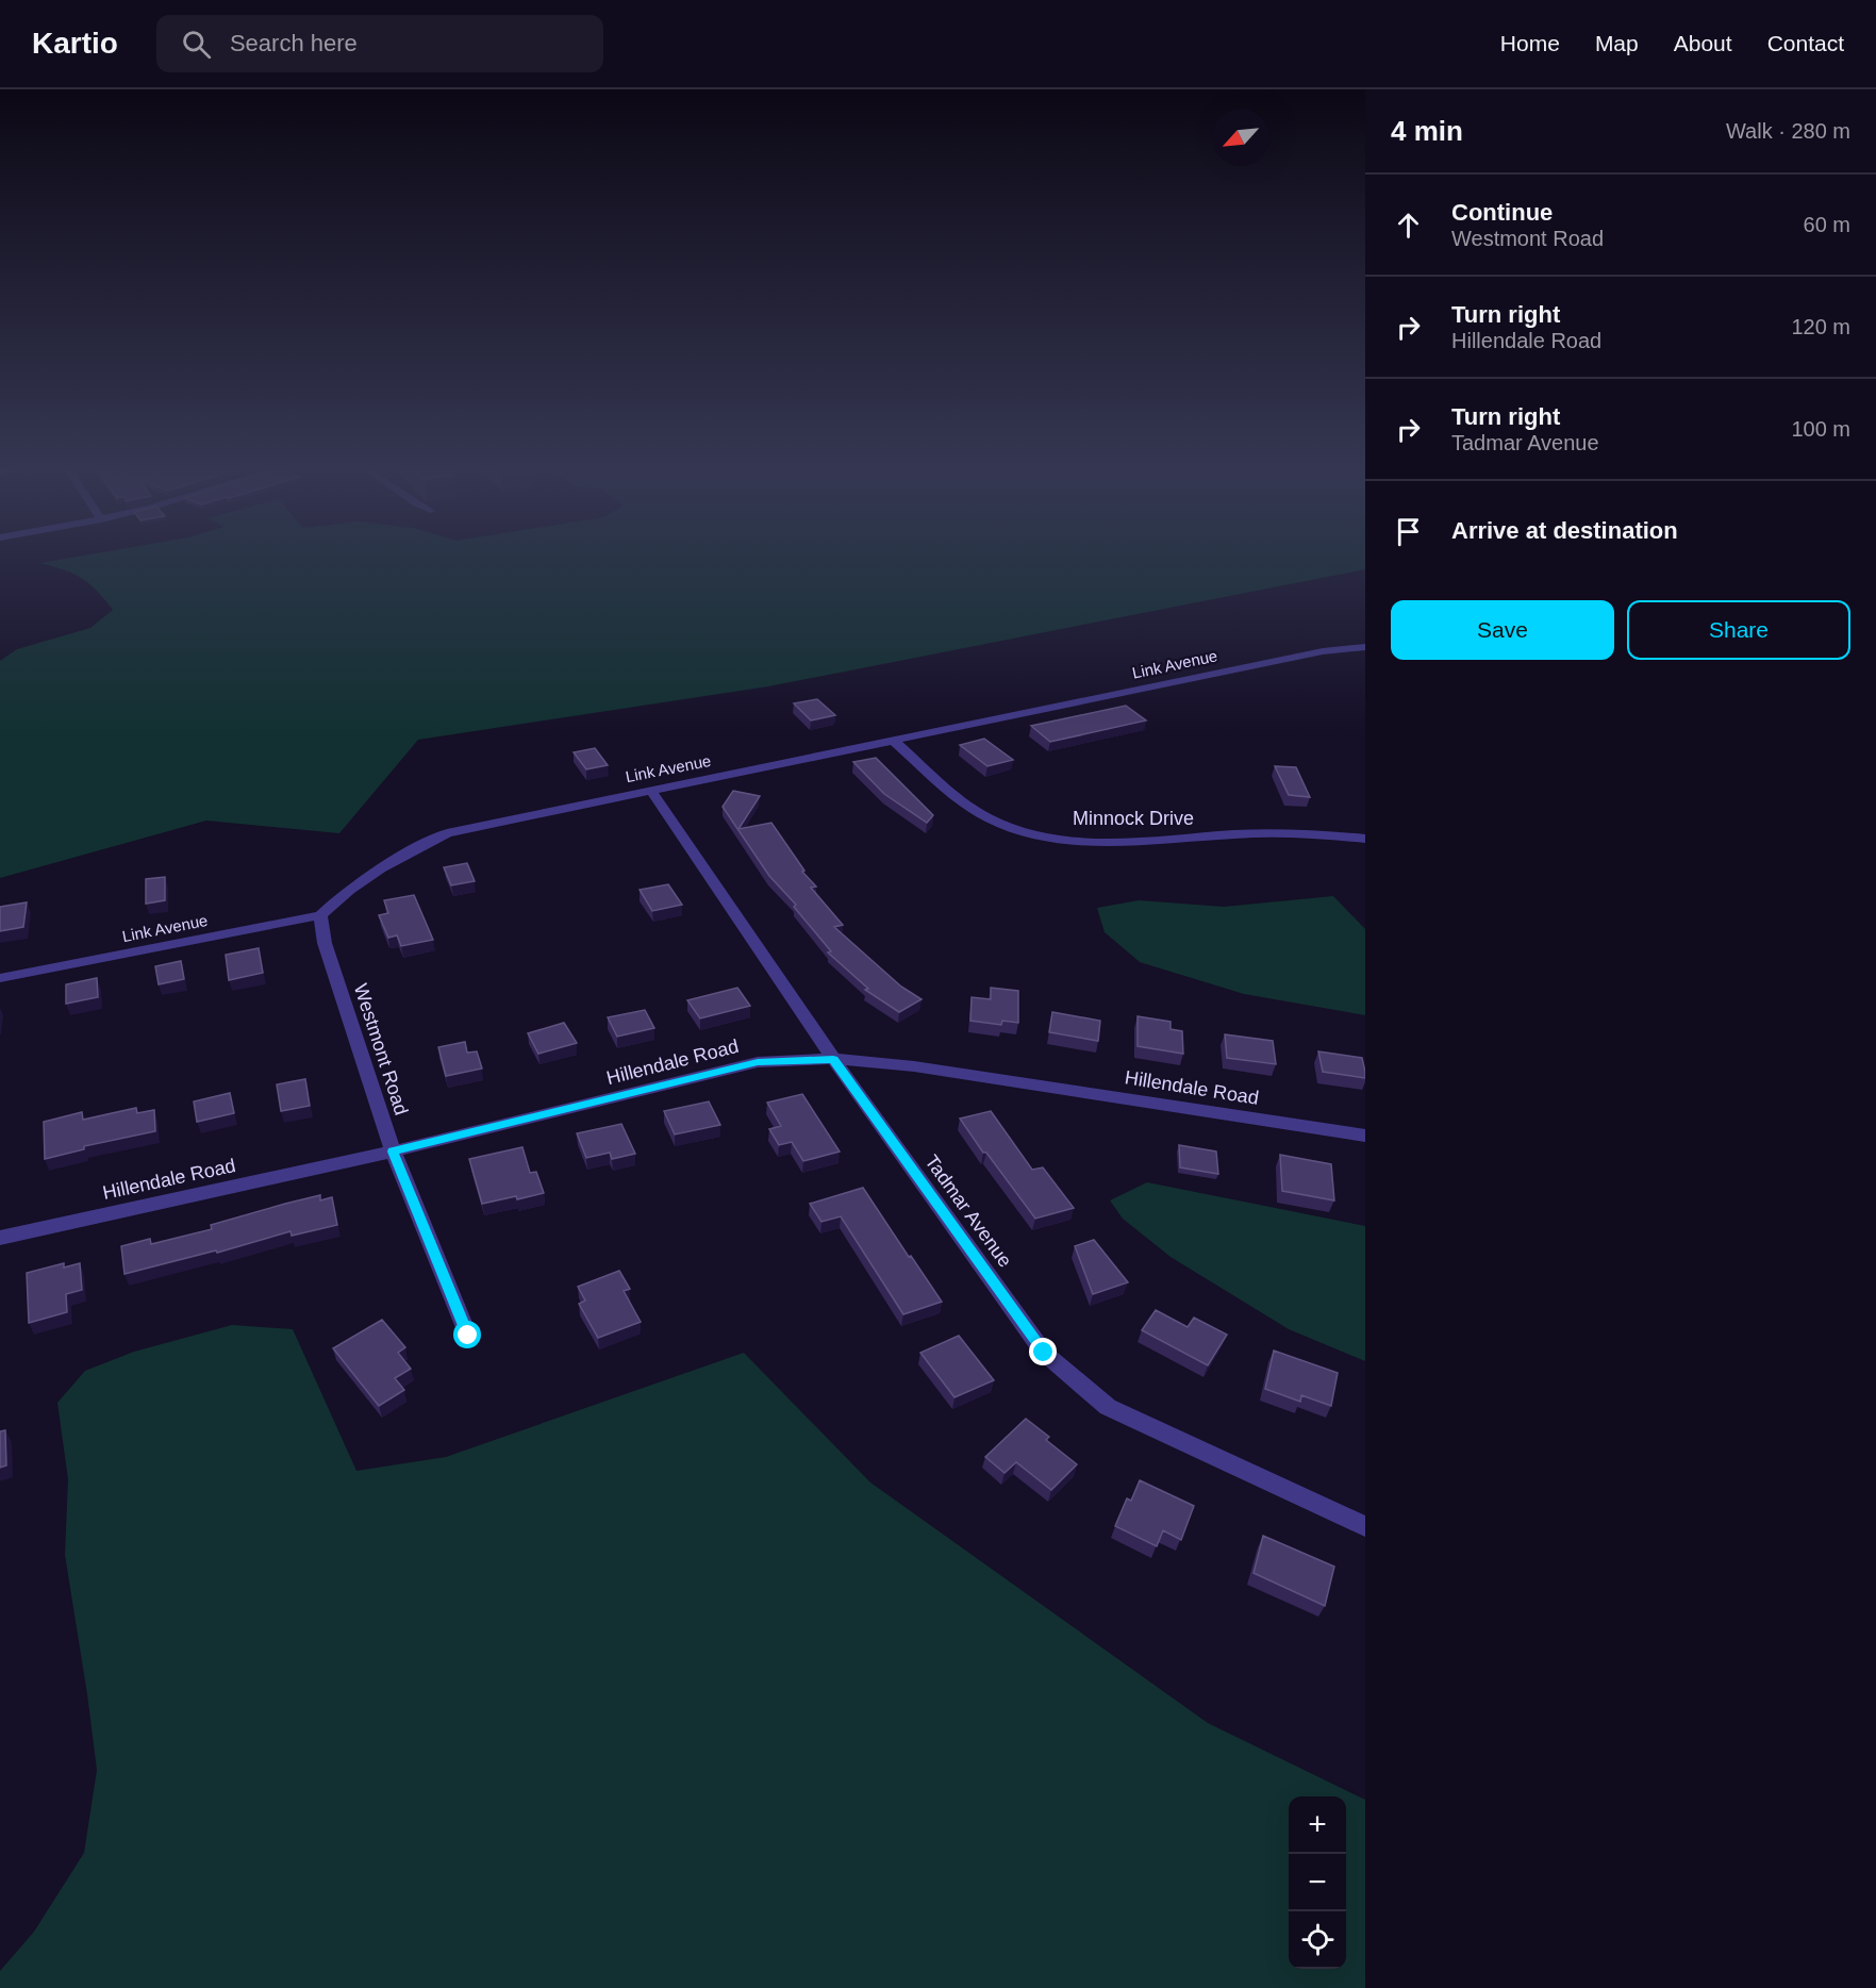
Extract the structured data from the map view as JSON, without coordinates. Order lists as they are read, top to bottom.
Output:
{
  "streets": {
    "street": [
      "Link Avenue",
      "Minnock Drive",
      "Westmont Road",
      "Hillendale Road",
      "Tadmar Avenue"
    ]
  },
  "crossings": [
    ["Link Avenue", "Minnock Drive"],
    ["Link Avenue", "Westmont Road"],
    ["Link Avenue", "Tadmar Avenue"],
    ["Westmont Road", "Hillendale Road"],
    ["Hillendale Road", "Tadmar Avenue"]
  ],
  "north": "bottom left",
  "page": {
    "header": "Kartio",
    "search": "Search here",
    "nav": [
      "Home",
      "Map",
      "About",
      "Contact"
    ],
    "heading": ["4 min", "Walk · 280 m"],
    "list": [
      ["Continue", "Westmont Road", "60 m"],
      ["Turn right", "Hillendale Road", "120 m"],
      ["Turn right", "Tadmar Avenue", "100 m"],
      "Arrive at destination"
    ],
    "buttons": ["Save", "Share"],
    "map_buttons": ["+", "−"]
  }
}
